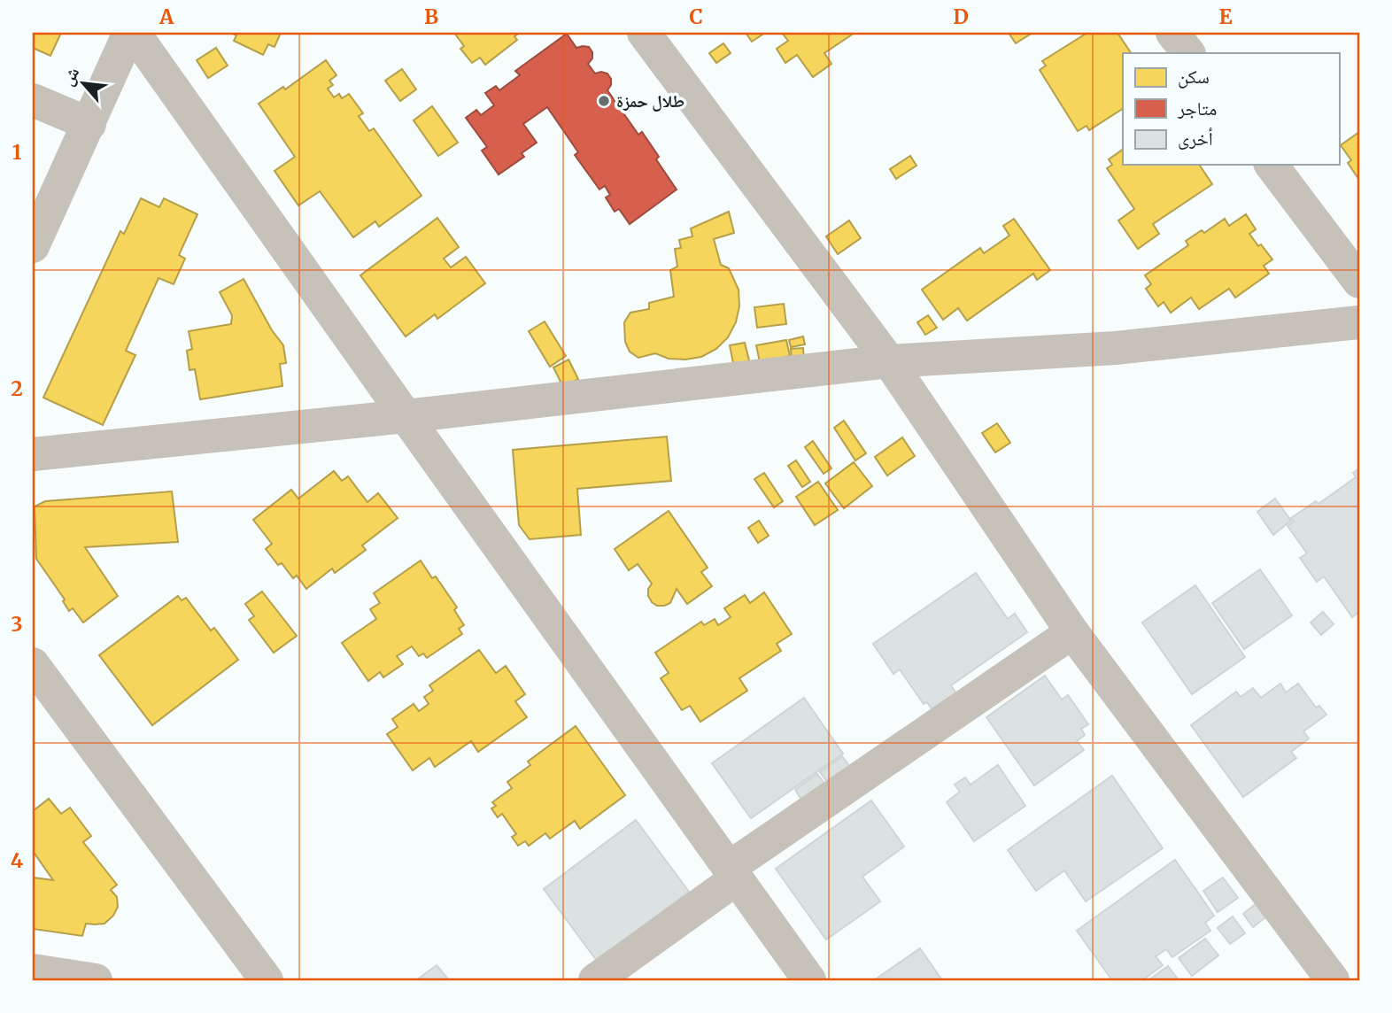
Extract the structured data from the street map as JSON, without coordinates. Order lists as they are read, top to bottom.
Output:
{
  "places": ["طلال حمزة"],
  "legend": ["سكن", "متاجر", "أخرى"],
  "north": "top left",
  "grid": {
    "columns": [
      "A",
      "B",
      "C",
      "D",
      "E"
    ],
    "rows": [
      "1",
      "2",
      "3",
      "4"
    ]
  }
}
